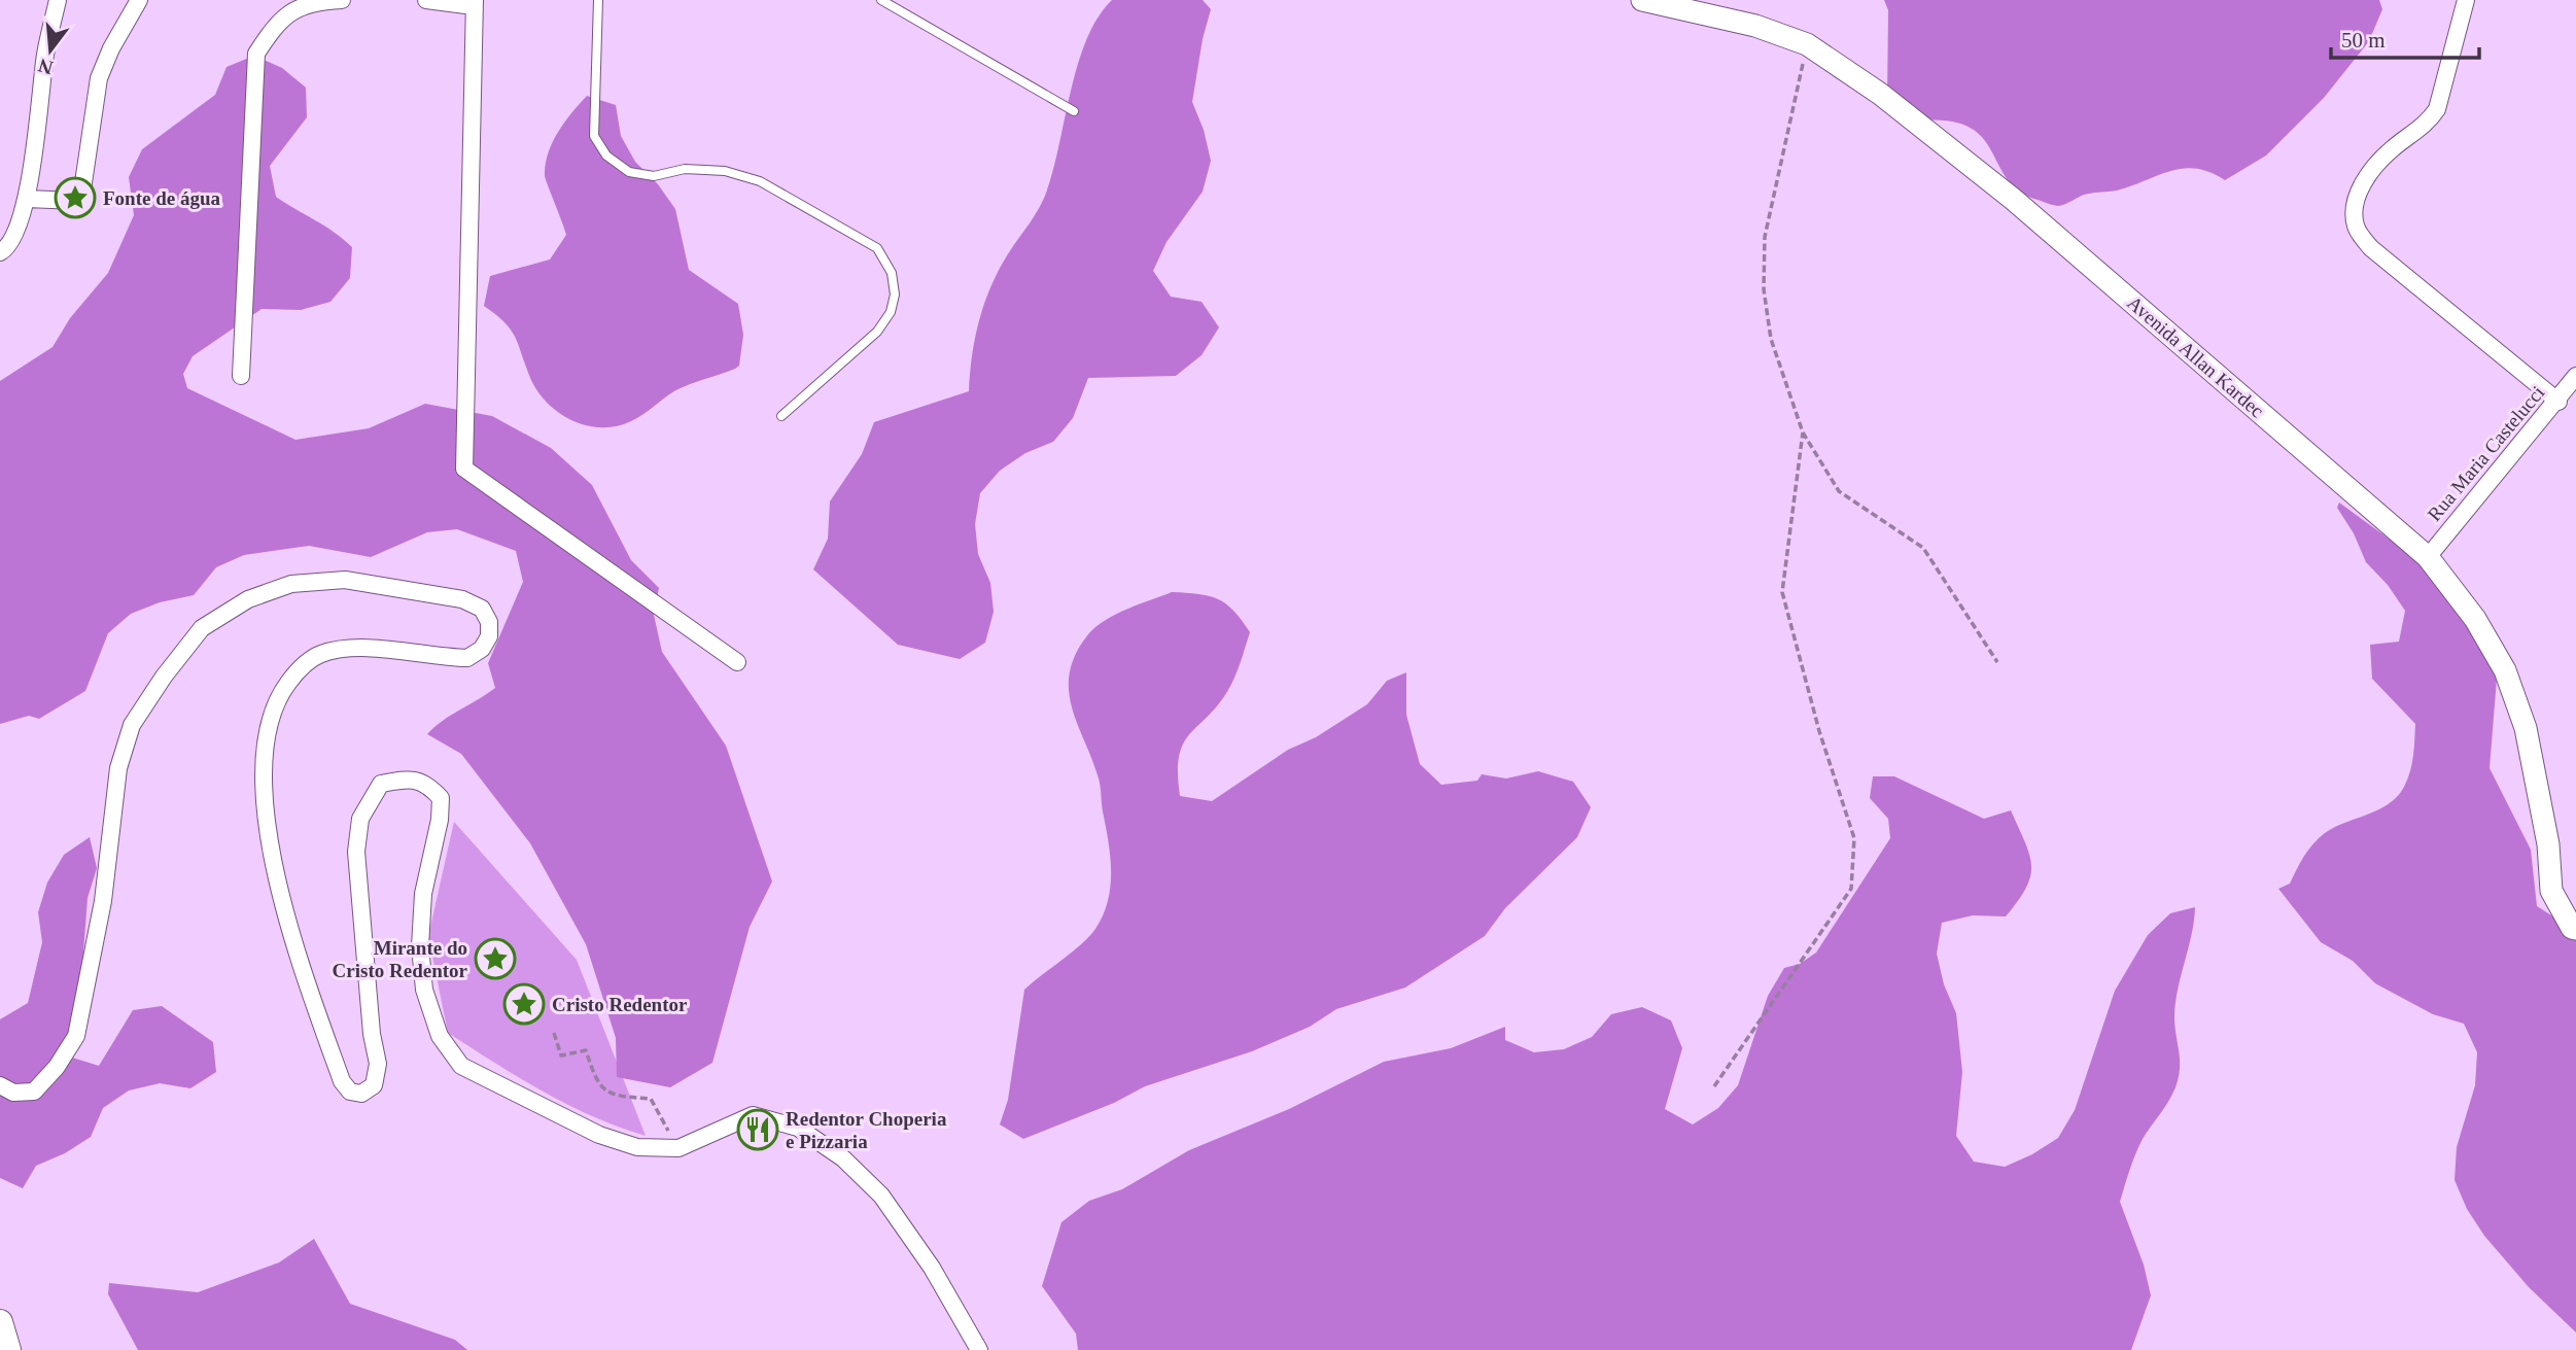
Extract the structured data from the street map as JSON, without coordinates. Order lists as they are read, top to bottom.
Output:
{
  "streets": {
    "street": ["Avenida Allan Kardec", "Rua Maria Castelucci"]
  },
  "crossings": [
    ["Avenida Allan Kardec", "Rua Maria Castelucci"]
  ],
  "places": {
    "place": ["Fonte de água", "Mirante do Cristo Redentor", "Cristo Redentor"],
    "restaurant": ["Redentor Choperia e Pizzaria"]
  },
  "scale_bar": "50 m",
  "north": "bottom"
}
